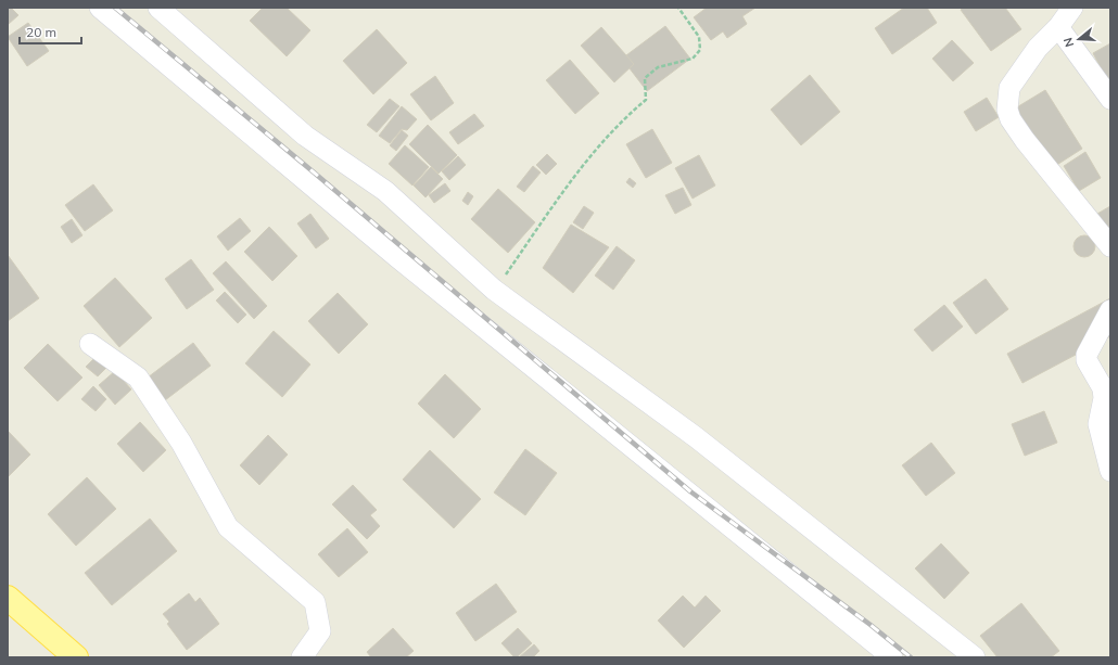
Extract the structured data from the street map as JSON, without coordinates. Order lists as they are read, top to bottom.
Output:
{
  "scale_bar": "20 m",
  "north": "left"
}
